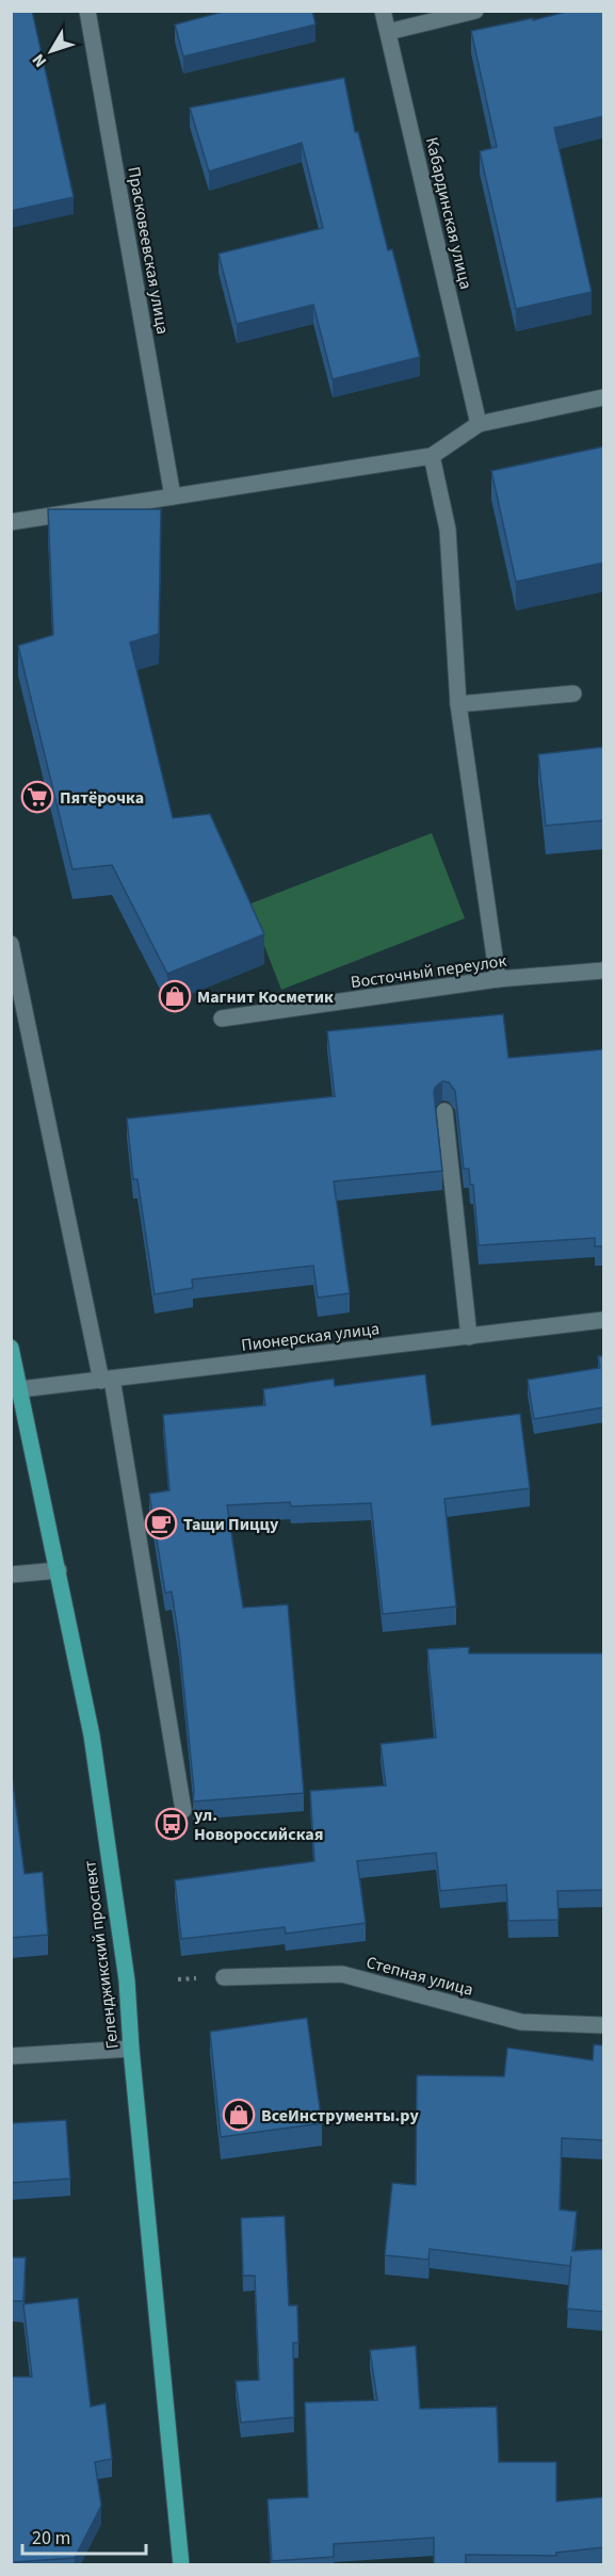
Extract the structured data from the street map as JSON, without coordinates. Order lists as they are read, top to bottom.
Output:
{
  "streets": {
    "main road": ["Геленджикский проспект"],
    "street": [
      "Кабардинская улица",
      "Прасковеевская улица",
      "Восточный переулок",
      "Пионерская улица",
      "Степная улица"
    ]
  },
  "crossings": [
    ["Пионерская улица", "Геленджикский проспект"]
  ],
  "places": {
    "supermarket": ["Пятёрочка"],
    "shop": ["Магнит Косметик", "ВсеИнструменты.ру"],
    "cafe": ["Тащи Пиццу"],
    "bus stop": ["ул. Новороссийская"]
  },
  "scale_bar": "20 m",
  "north": "bottom left"
}
